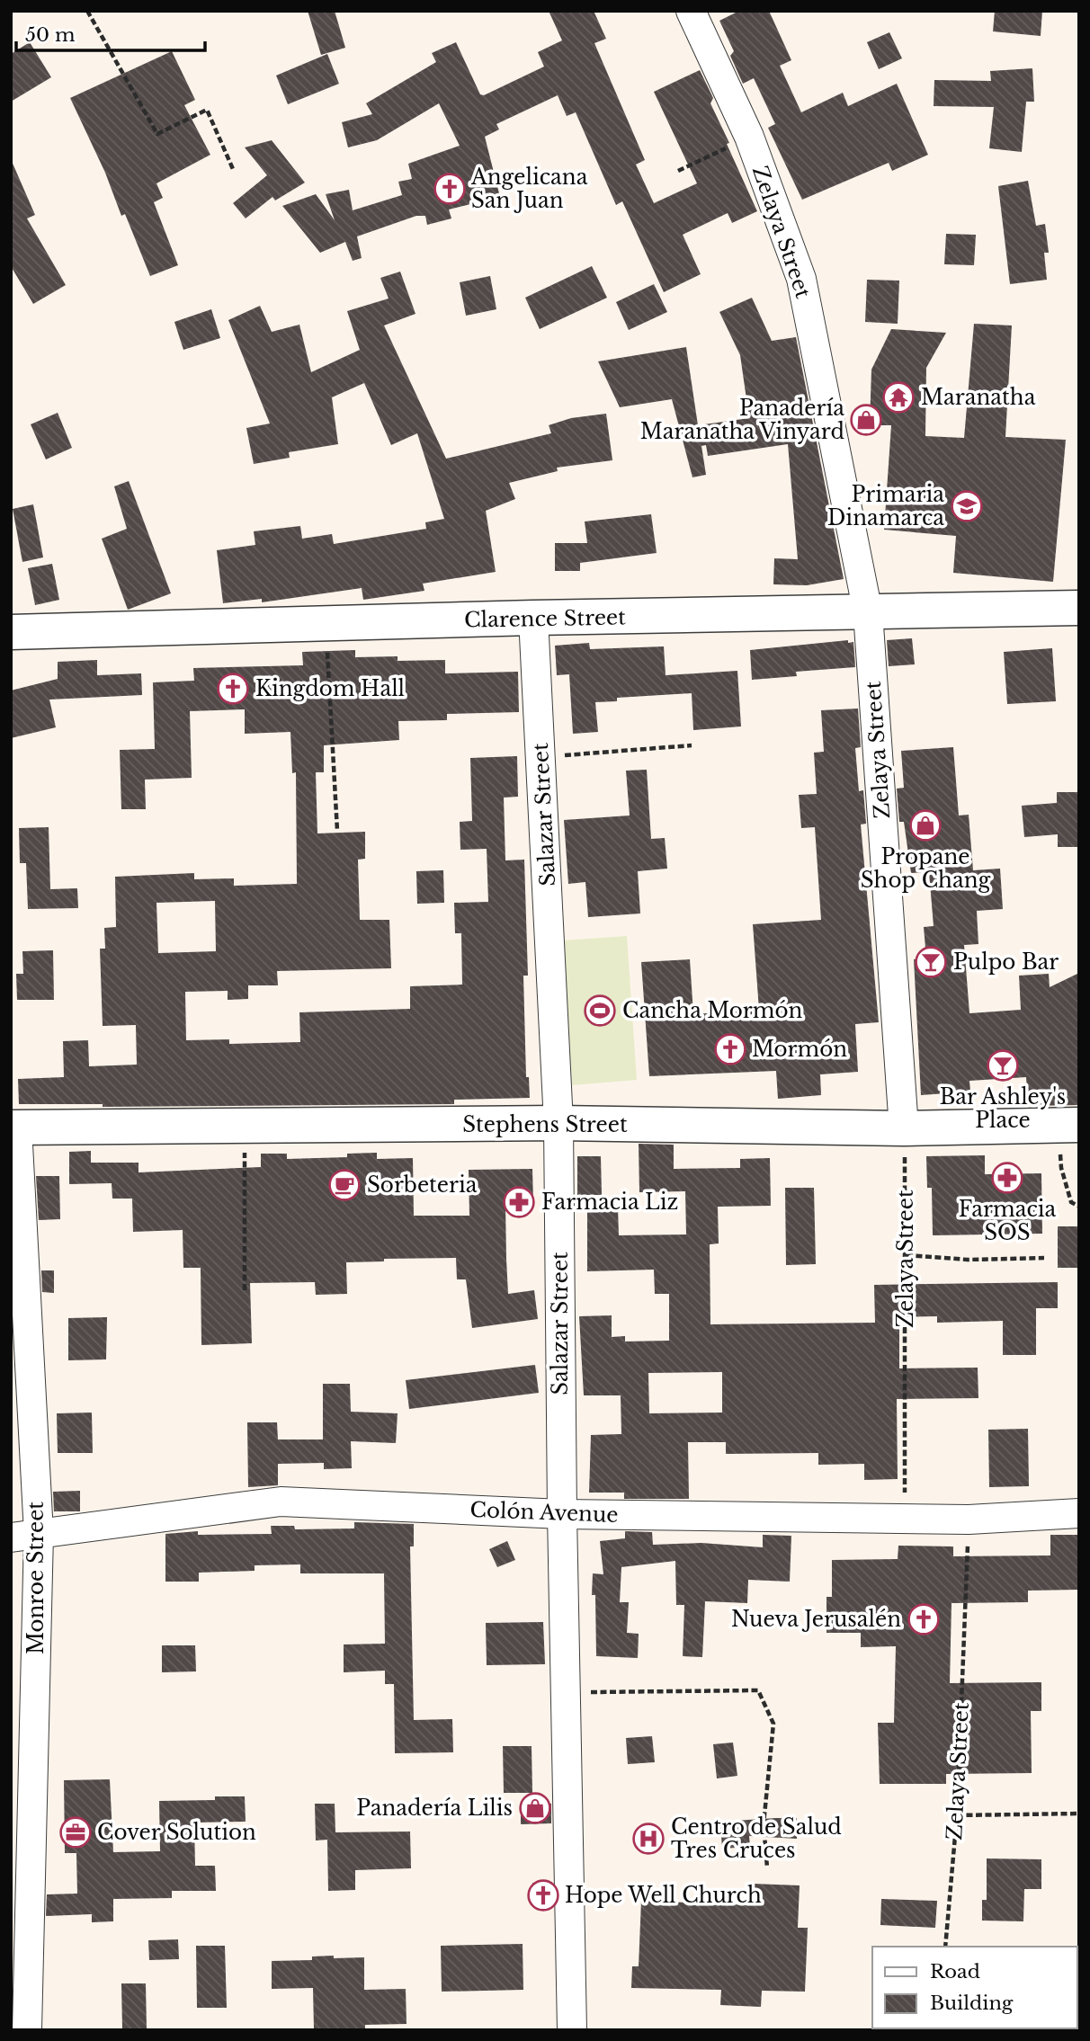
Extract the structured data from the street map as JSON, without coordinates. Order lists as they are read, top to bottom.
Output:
{
  "streets": {
    "street": [
      "Zelaya Street",
      "Clarence Street",
      "Salazar Street",
      "Stephens Street",
      "Colón Avenue",
      "Monroe Street"
    ]
  },
  "crossings": [
    ["Zelaya Street", "Clarence Street"],
    ["Zelaya Street", "Stephens Street"],
    ["Zelaya Street", "Colón Avenue"],
    ["Clarence Street", "Salazar Street"],
    ["Salazar Street", "Stephens Street"],
    ["Salazar Street", "Colón Avenue"],
    ["Stephens Street", "Monroe Street"],
    ["Colón Avenue", "Monroe Street"]
  ],
  "places": {
    "church": [
      "Angelicana San Juan",
      "Kingdom Hall",
      "Mormón",
      "Nueva Jerusalén",
      "Hope Well Church"
    ],
    "temple": ["Maranatha"],
    "shop": ["Panadería Maranatha Vinyard", "Propane Shop Chang", "Panadería Lilis"],
    "school or university": ["Primaria Dinamarca"],
    "bar": ["Pulpo Bar", "Bar Ashley's Place"],
    "sports": ["Cancha Mormón"],
    "pharmacy": ["Farmacia SOS", "Farmacia Liz"],
    "cafe": ["Sorbeteria"],
    "office": ["Cover Solution"],
    "hospital": ["Centro de Salud Tres Cruces"]
  },
  "legend": ["Road", "Building"],
  "scale_bar": "50 m"
}
